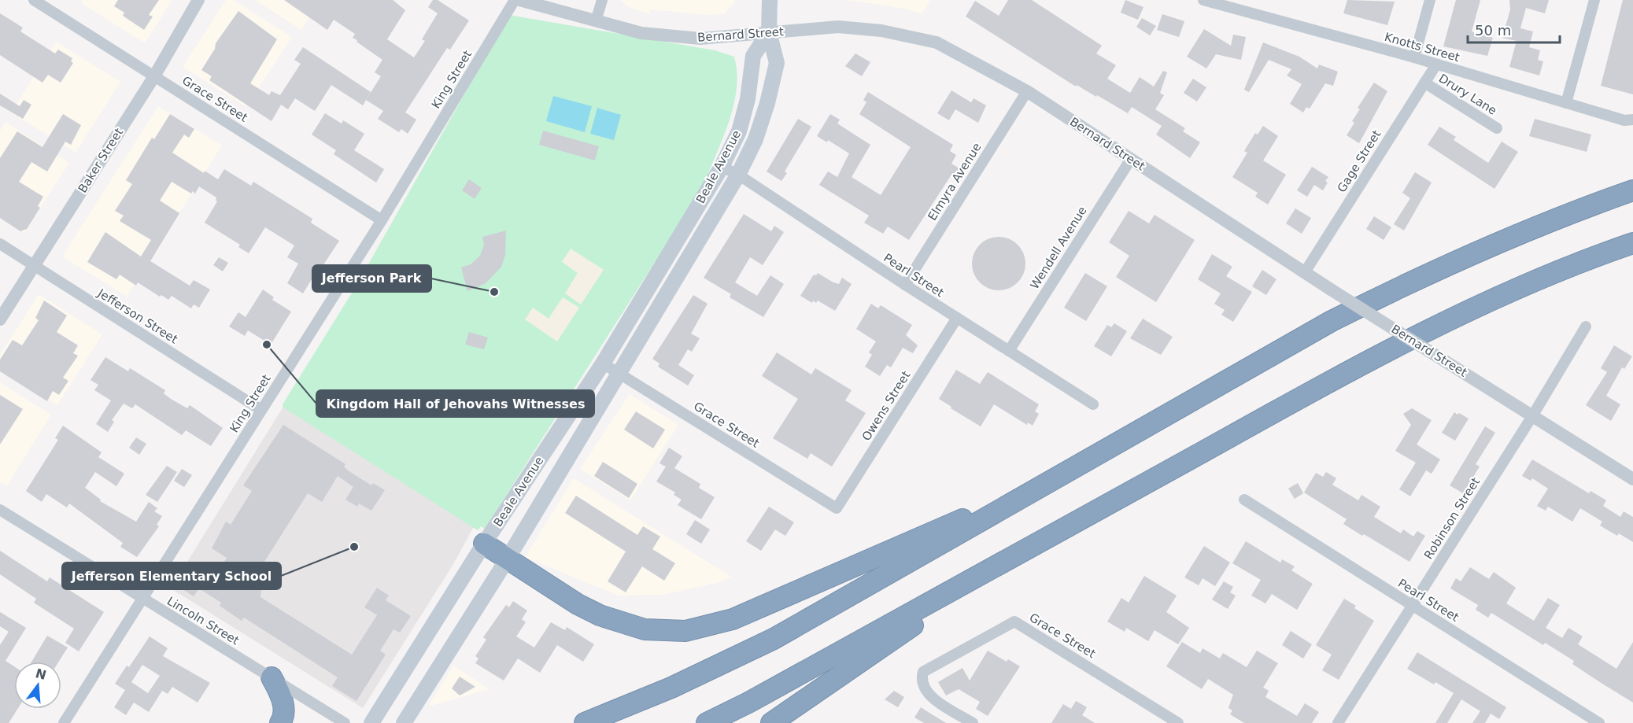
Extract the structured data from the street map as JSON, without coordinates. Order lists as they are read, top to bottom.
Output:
{
  "streets": {
    "main road": ["Beale Avenue"],
    "street": [
      "Bernard Street",
      "Knotts Street",
      "King Street",
      "Drury Lane",
      "Grace Street",
      "Baker Street",
      "Gage Street",
      "Elmyra Avenue",
      "Wendell Avenue",
      "Pearl Street",
      "Jefferson Street",
      "Owens Street",
      "Robinson Street",
      "Lincoln Street"
    ]
  },
  "crossings": [
    ["Bernard Street", "Gage Street"],
    ["Bernard Street", "Beale Avenue"],
    ["Bernard Street", "Elmyra Avenue"],
    ["Bernard Street", "Wendell Avenue"],
    ["Bernard Street", "Robinson Street"],
    ["Knotts Street", "Gage Street"],
    ["King Street", "Grace Street"],
    ["King Street", "Jefferson Street"],
    ["King Street", "Lincoln Street"],
    ["Drury Lane", "Gage Street"],
    ["Grace Street", "Baker Street"],
    ["Grace Street", "Beale Avenue"],
    ["Grace Street", "Owens Street"],
    ["Baker Street", "Jefferson Street"],
    ["Beale Avenue", "Pearl Street"],
    ["Elmyra Avenue", "Pearl Street"],
    ["Wendell Avenue", "Pearl Street"],
    ["Pearl Street", "Owens Street"],
    ["Pearl Street", "Robinson Street"]
  ],
  "places": ["Jefferson Park", "Kingdom Hall of Jehovahs Witnesses", "Jefferson Elementary School"],
  "scale_bar": "50 m",
  "north": "top"
}
